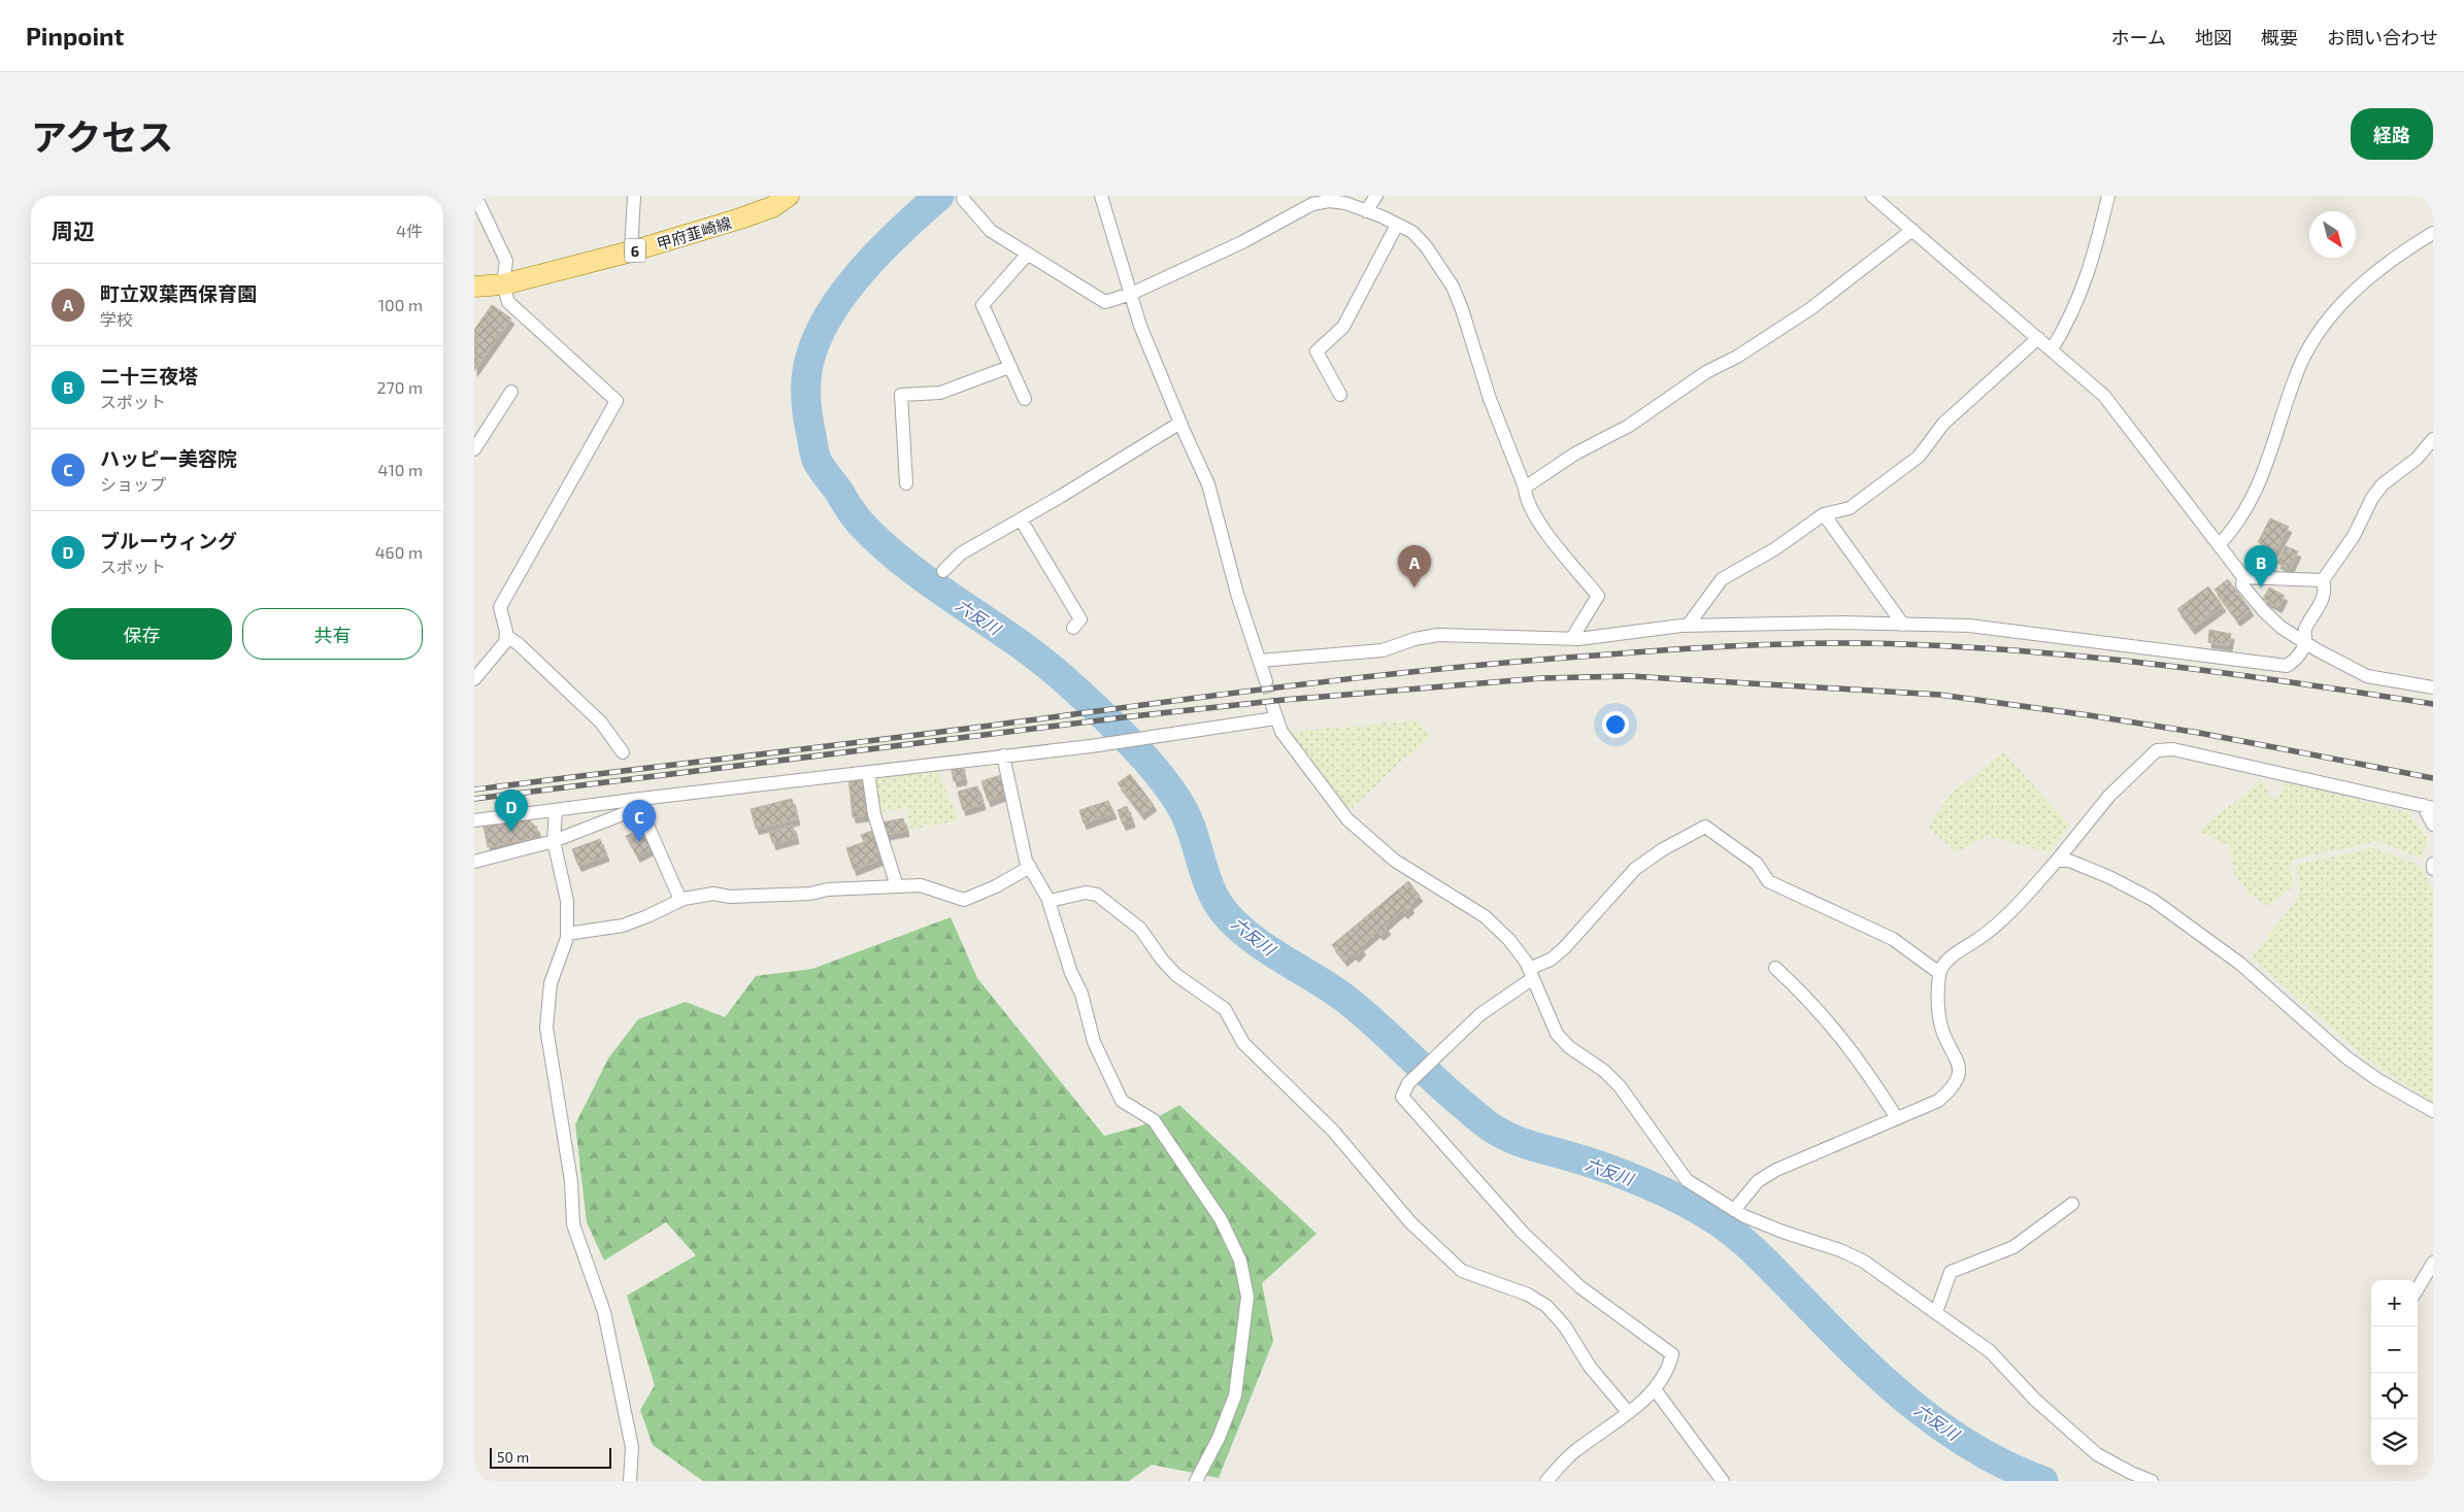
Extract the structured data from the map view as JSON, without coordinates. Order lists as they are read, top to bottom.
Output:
{
  "streets": {
    "main road": ["甲府韮崎線", "6"]
  },
  "water": ["六反川"],
  "scale_bar": "50 m",
  "north": "bottom right",
  "page": {
    "header": "Pinpoint",
    "nav": [
      "ホーム",
      "地図",
      "概要",
      "お問い合わせ"
    ],
    "title": "アクセス",
    "buttons": [
      "経路",
      ["保存", "共有"]
    ],
    "heading": ["周辺", "4件"],
    "list": [
      {
        "mark": "A",
        "name": "町立双葉西保育園",
        "note": "学校",
        "value": "100 m"
      },
      {
        "mark": "B",
        "name": "二十三夜塔",
        "note": "スポット",
        "value": "270 m"
      },
      {
        "mark": "C",
        "name": "ハッピー美容院",
        "note": "ショップ",
        "value": "410 m"
      },
      {
        "mark": "D",
        "name": "ブルーウィング",
        "note": "スポット",
        "value": "460 m"
      }
    ],
    "pins": [
      "A",
      "B",
      "D",
      "C"
    ],
    "map_buttons": ["+", "−"],
    "scale": "50 m"
  }
}
